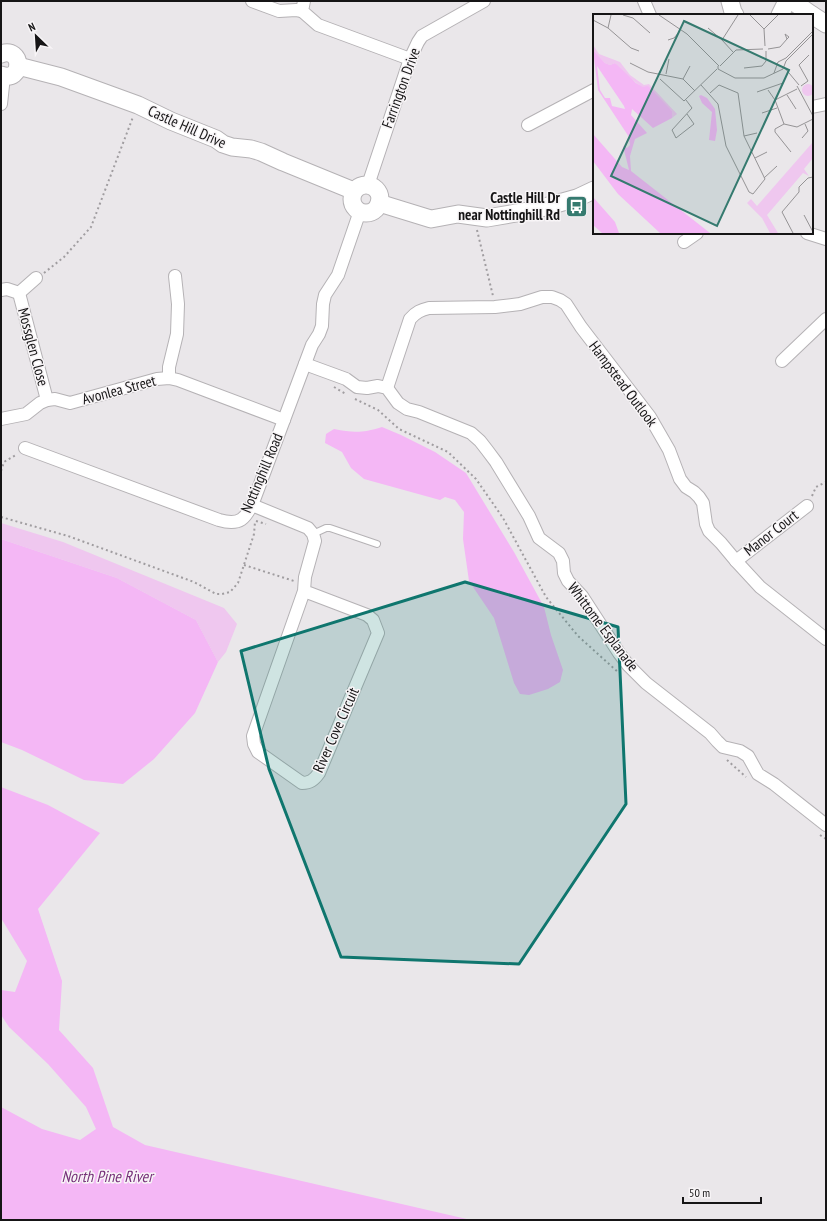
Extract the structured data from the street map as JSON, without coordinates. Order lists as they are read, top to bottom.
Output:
{
  "streets": {
    "street": [
      "Farrington Drive",
      "Castle Hill Drive",
      "Mossglen Close",
      "Hampstead Outlook",
      "Avonlea Street",
      "Nottinghill Road",
      "Manor Court",
      "Whittome Esplanade",
      "River Cove Circuit"
    ]
  },
  "crossings": [
    ["Farrington Drive", "Castle Hill Drive"],
    ["Farrington Drive", "Nottinghill Road"],
    ["Castle Hill Drive", "Nottinghill Road"],
    ["Mossglen Close", "Avonlea Street"],
    ["Hampstead Outlook", "Manor Court"],
    ["Hampstead Outlook", "Whittome Esplanade"],
    ["Avonlea Street", "Nottinghill Road"]
  ],
  "water": ["North Pine River"],
  "places": {
    "bus stop": ["Castle Hill Dr near Nottinghill Rd"]
  },
  "scale_bar": "50 m",
  "north": "top left"
}
